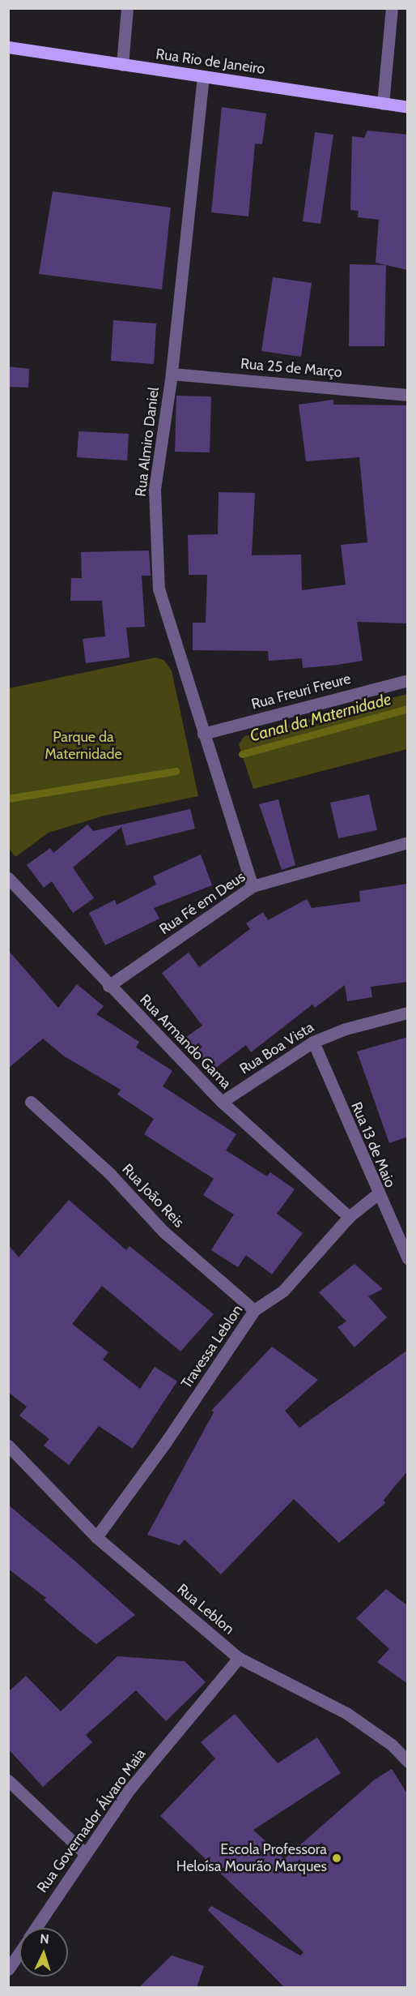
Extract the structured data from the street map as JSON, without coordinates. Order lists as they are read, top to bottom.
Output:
{
  "streets": {
    "main road": ["Rua Rio de Janeiro"],
    "street": [
      "Rua 25 de Março",
      "Rua Almiro Daniel",
      "Rua Freuri Freure",
      "Rua Fé em Deus",
      "Rua Armando Gama",
      "Rua Boa Vista",
      "Rua 13 de Maio",
      "Rua João Reis",
      "Travessa Leblon",
      "Rua Leblon",
      "Rua Governador Álvaro Maia"
    ]
  },
  "crossings": [
    ["Rua Rio de Janeiro", "Rua Almiro Daniel"],
    ["Rua 25 de Março", "Rua Almiro Daniel"],
    ["Rua Almiro Daniel", "Rua Freuri Freure"],
    ["Rua Almiro Daniel", "Rua Fé em Deus"],
    ["Rua Fé em Deus", "Rua Armando Gama"],
    ["Rua Armando Gama", "Rua Boa Vista"],
    ["Rua Armando Gama", "Travessa Leblon"],
    ["Rua Boa Vista", "Rua 13 de Maio"],
    ["Rua 13 de Maio", "Travessa Leblon"],
    ["Rua João Reis", "Travessa Leblon"],
    ["Travessa Leblon", "Rua Leblon"],
    ["Rua Leblon", "Rua Governador Álvaro Maia"]
  ],
  "water": ["Canal da Maternidade"],
  "parks": ["Parque da Maternidade"],
  "places": ["Escola Professora Heloísa Mourão Marques"],
  "north": "top"
}
